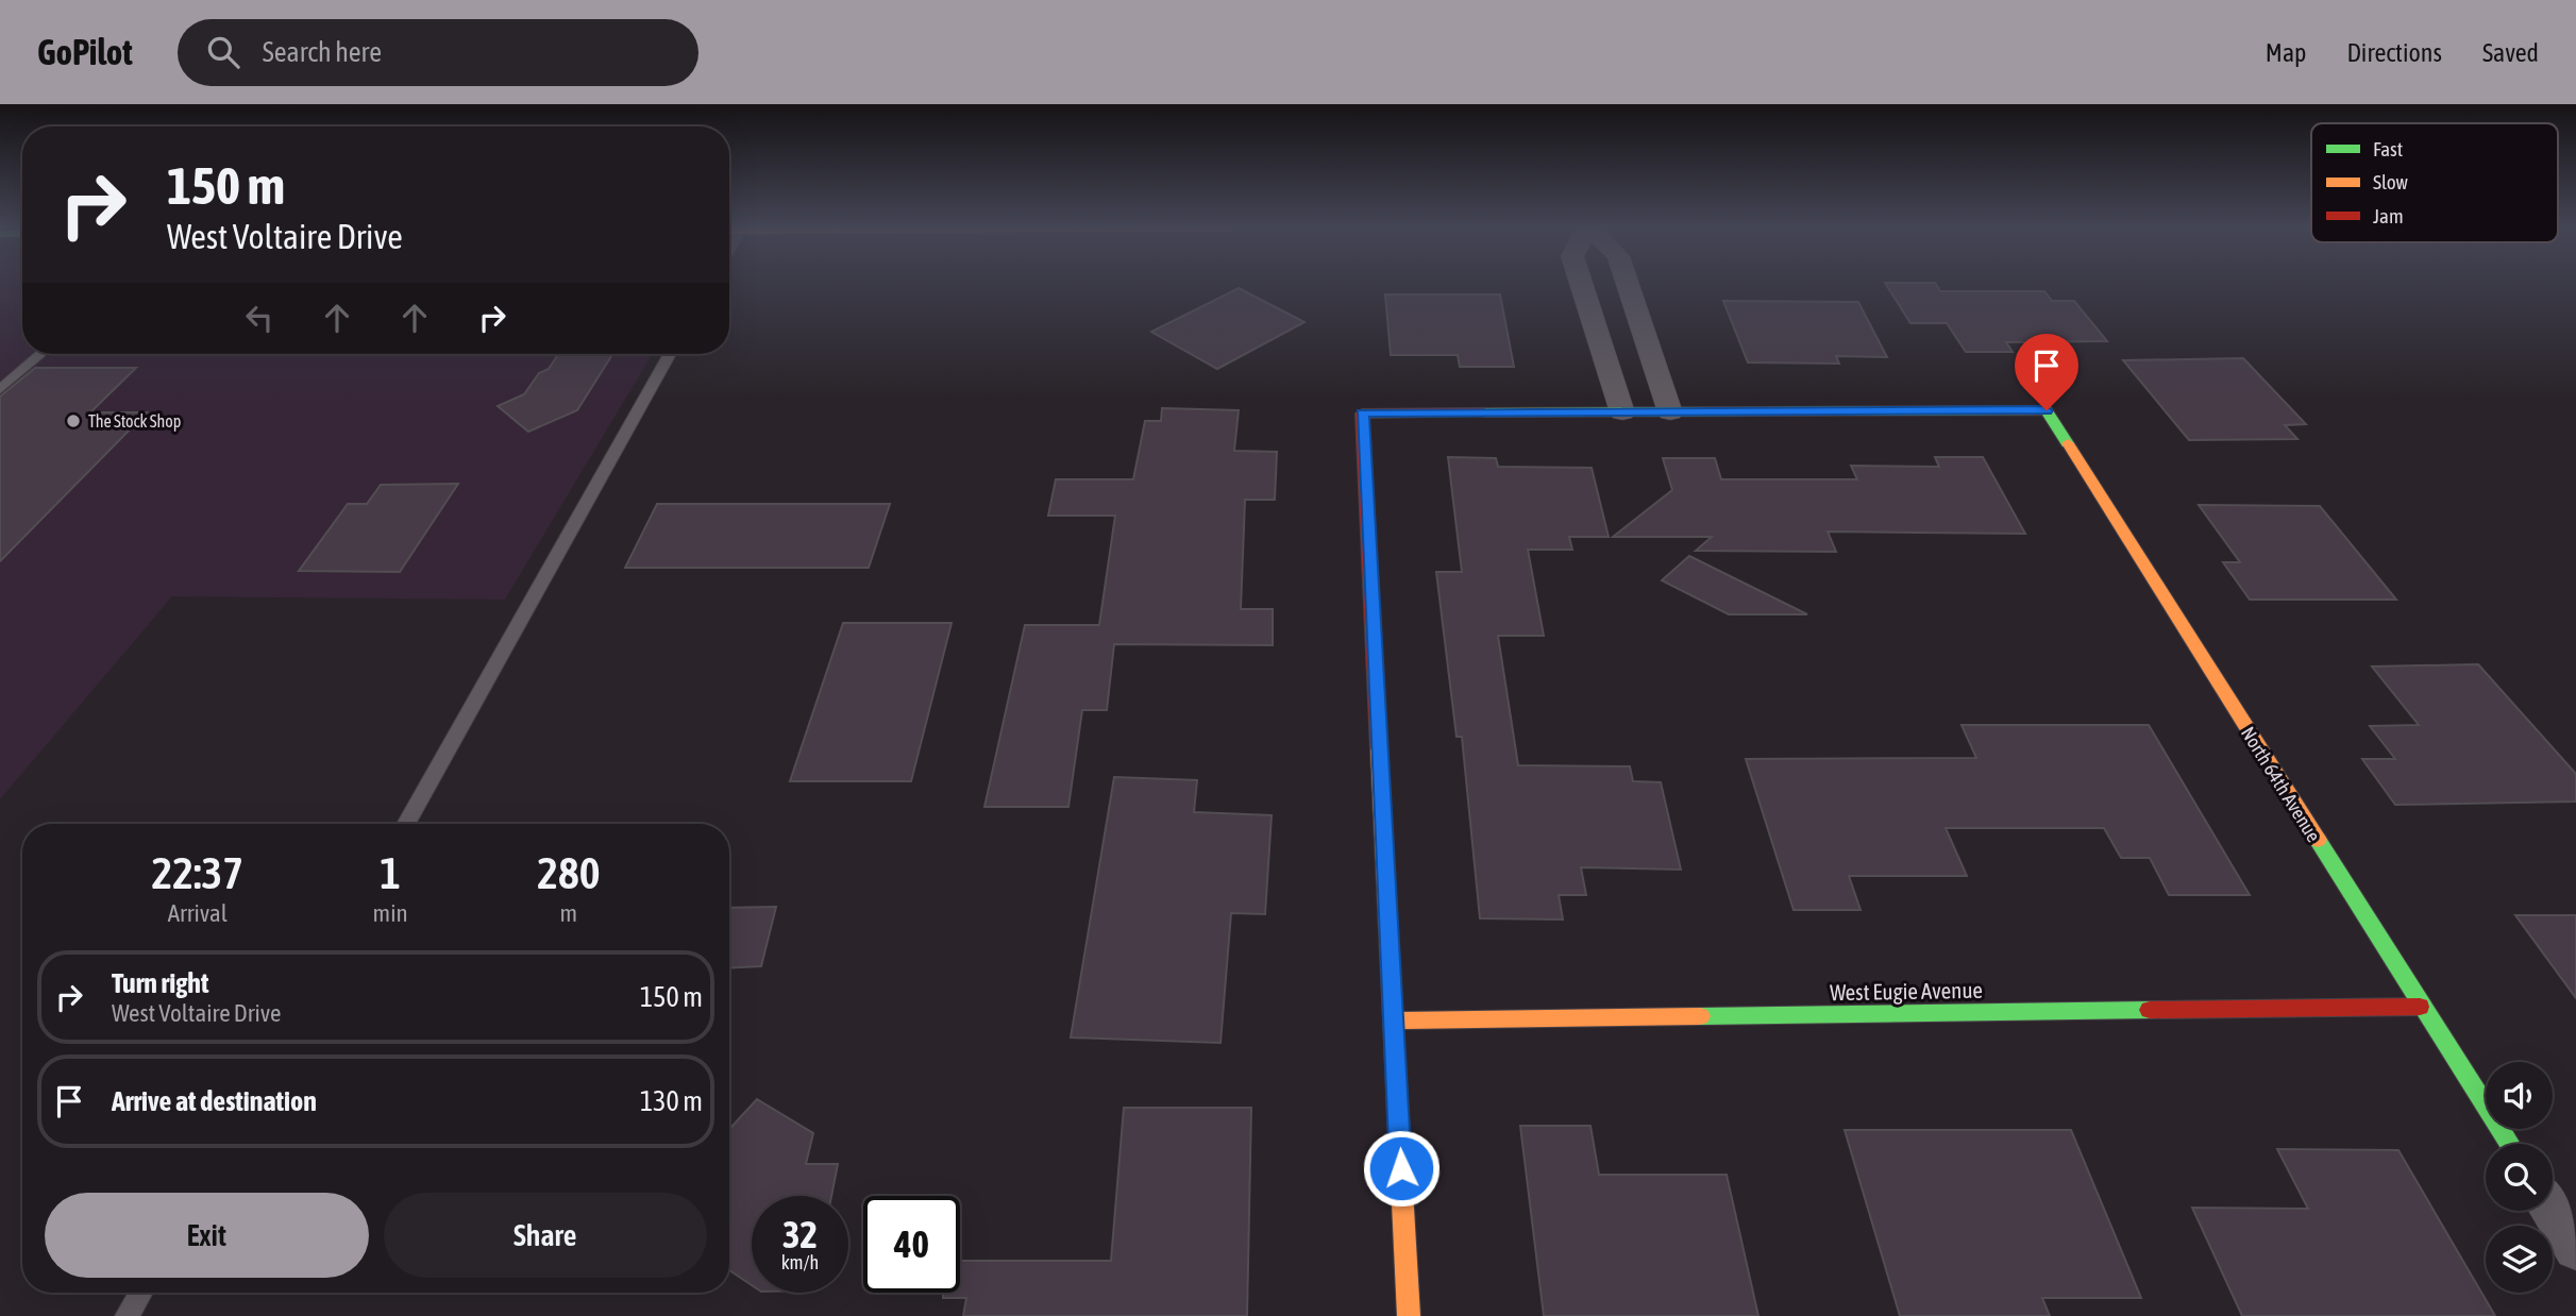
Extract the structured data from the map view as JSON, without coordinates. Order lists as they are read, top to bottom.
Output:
{
  "streets": {
    "street": ["North 64th Avenue", "West Eugie Avenue"]
  },
  "crossings": [
    ["North 64th Avenue", "West Eugie Avenue"]
  ],
  "places": ["The Stock Shop"],
  "legend": ["Fast", "Slow", "Jam"],
  "page": {
    "header": "GoPilot",
    "search": "Search here",
    "nav": ["Map", "Directions", "Saved"],
    "turn": ["150 m", "West Voltaire Drive"],
    "eta": [
      "22:37",
      "Arrival",
      "1",
      "min",
      "280",
      "m"
    ],
    "list": [
      {
        "name": "Turn right",
        "note": "West Voltaire Drive",
        "value": "150 m"
      },
      {
        "name": "Arrive at destination",
        "value": "130 m"
      }
    ],
    "buttons": ["Exit", "Share"],
    "speed": "32 km/h",
    "limit": "40"
  }
}
